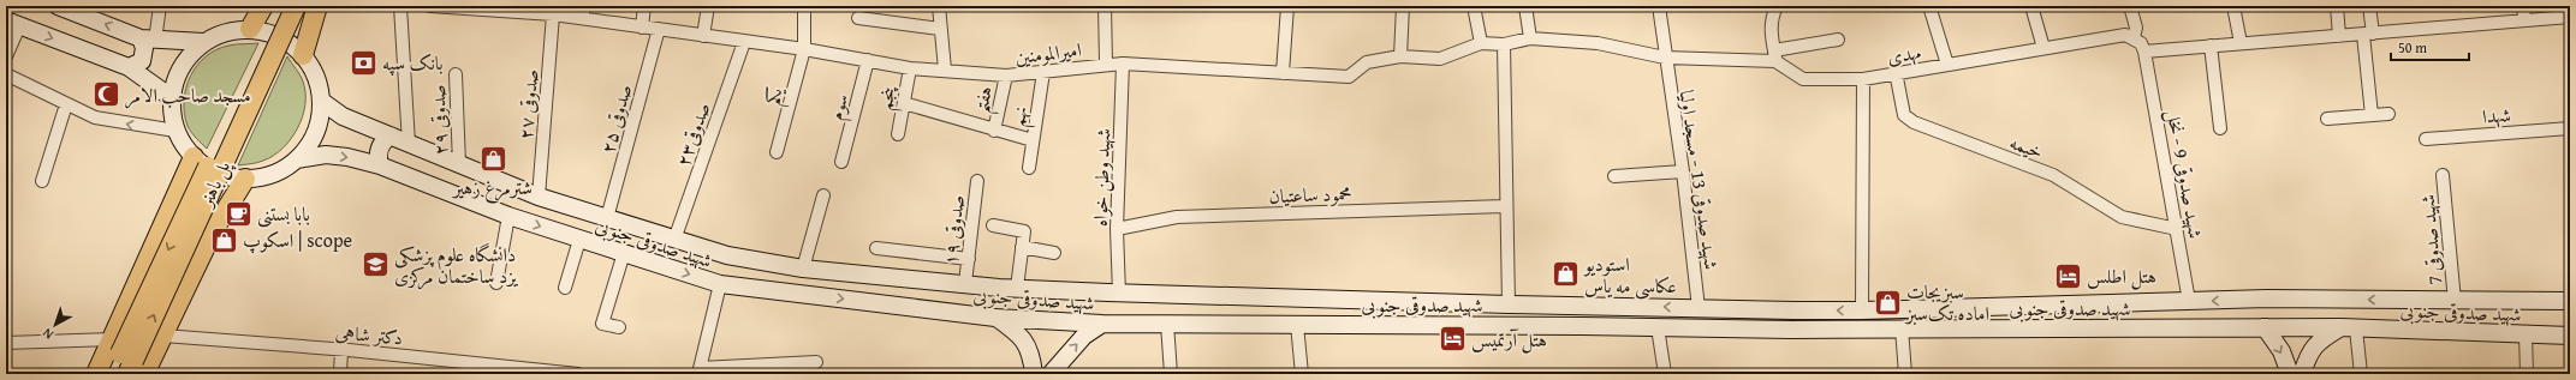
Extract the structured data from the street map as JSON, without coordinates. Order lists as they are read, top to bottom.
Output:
{
  "streets": {
    "main road": ["پل باهنر", "شهید صدوقی جنوبی"],
    "street": [
      "امیرالمومنین",
      "مهدی",
      "یکم",
      "پنجم",
      "هفتم",
      "صدوقی ۲۷",
      "سوم",
      "شهدا",
      "نهم",
      "صدوقی ۲۵",
      "صدوقی ۲۹",
      "صدوقی۲۳",
      "خیمه",
      "شهید صدوقی 9 - نخل",
      "شهید وطن خواه",
      "شهید صدوقی 13 - مسجد اولیا",
      "محمود ساعتیان",
      "صدوقی ۱۹",
      "شهید صدوقی 7",
      "دکتر شاهی"
    ]
  },
  "crossings": [
    ["امیرالمومنین", "یکم"],
    ["امیرالمومنین", "پنجم"],
    ["امیرالمومنین", "هفتم"],
    ["امیرالمومنین", "صدوقی ۲۷"],
    ["امیرالمومنین", "سوم"],
    ["امیرالمومنین", "نهم"],
    ["امیرالمومنین", "صدوقی ۲۵"],
    ["امیرالمومنین", "صدوقی۲۳"],
    ["امیرالمومنین", "شهید وطن خواه"],
    ["امیرالمومنین", "شهید صدوقی 13 - مسجد اولیا"],
    ["مهدی", "خیمه"],
    ["صدوقی ۲۷", "شهید صدوقی جنوبی"],
    ["صدوقی ۲۵", "شهید صدوقی جنوبی"],
    ["صدوقی ۲۹", "شهید صدوقی جنوبی"],
    ["صدوقی۲۳", "شهید صدوقی جنوبی"],
    ["خیمه", "شهید صدوقی 9 - نخل"],
    ["شهید صدوقی 9 - نخل", "شهید صدوقی جنوبی"],
    ["شهید وطن خواه", "محمود ساعتیان"],
    ["شهید وطن خواه", "شهید صدوقی جنوبی"],
    ["شهید صدوقی 13 - مسجد اولیا", "شهید صدوقی جنوبی"],
    ["صدوقی ۱۹", "شهید صدوقی جنوبی"],
    ["شهید صدوقی 7", "شهید صدوقی جنوبی"]
  ],
  "places": {
    "bank": ["بانک سپه"],
    "mosque": ["مسجد صاحب الامر"],
    "shop": [
      "شترمرغ زهیر",
      "اسکوپ | scope",
      "استودیو عکاسی مه یاس",
      "سبزیجات اماده تک‌سبز"
    ],
    "cafe": ["بابا بستنی"],
    "school or university": ["دانشگاه علوم پزشکی یزد ساختمان مرکزی"],
    "hotel": ["هتل اطلس", "هتل آرتمیس"]
  },
  "scale_bar": "50 m",
  "north": "bottom left"
}
